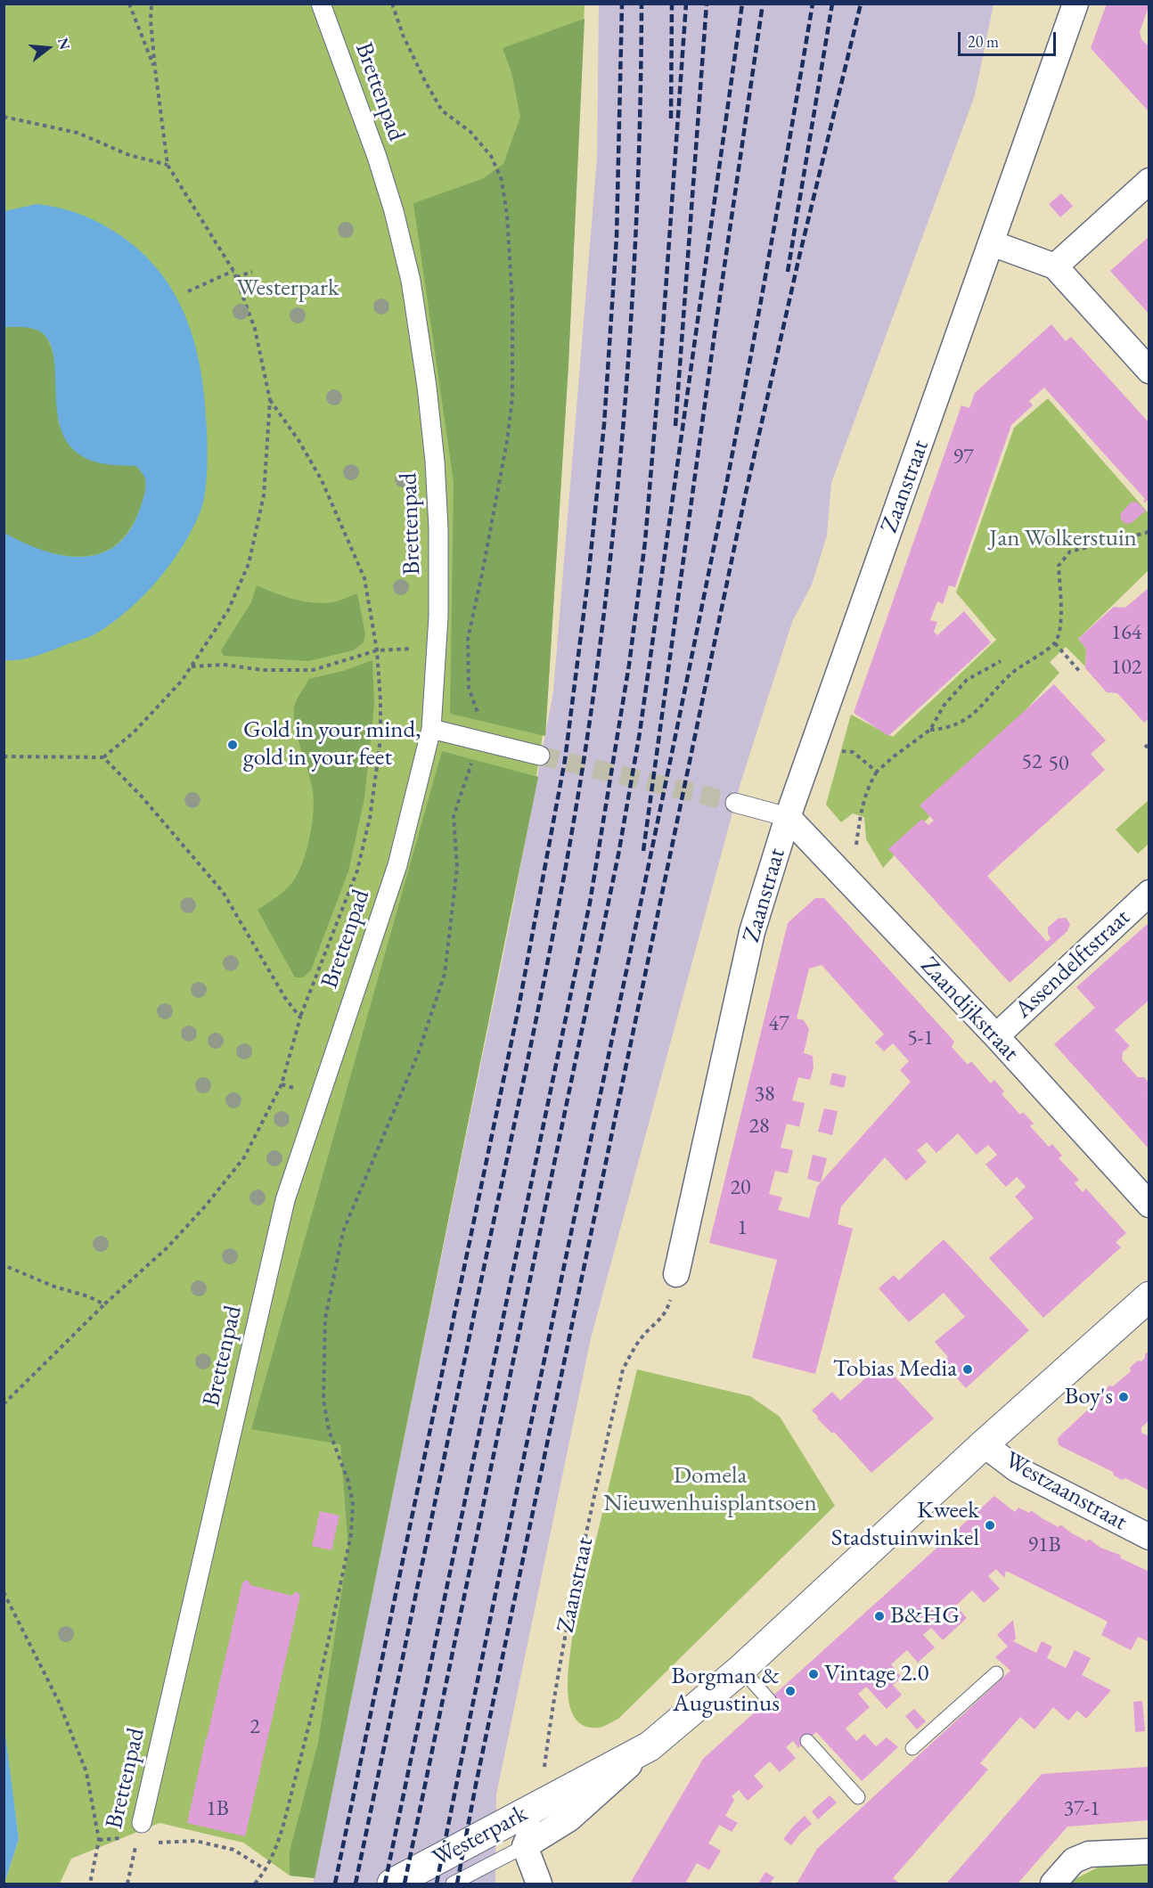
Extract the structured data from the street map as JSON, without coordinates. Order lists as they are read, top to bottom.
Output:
{
  "streets": {
    "street": [
      "Brettenpad",
      "Zaanstraat",
      "Assendelftstraat",
      "Zaandijkstraat",
      "Westzaanstraat",
      "Westerpark"
    ]
  },
  "crossings": [
    ["Zaanstraat", "Zaandijkstraat"],
    ["Zaanstraat", "Westerpark"],
    ["Assendelftstraat", "Zaandijkstraat"],
    ["Westzaanstraat", "Westerpark"]
  ],
  "parks": ["Westerpark", "Jan Wolkerstuin", "Domela Nieuwenhuisplantsoen"],
  "places": [
    "Gold in your mind, gold in your feet",
    "Tobias Media",
    "Boy's",
    "Kweek Stadstuinwinkel",
    "B&HG",
    "Vintage 2.0",
    "Borgman & Augustinus"
  ],
  "house_numbers": [
    "97",
    "164",
    "102",
    "52",
    "50",
    "47",
    "5-1",
    "38",
    "28",
    "20",
    "1",
    "91B",
    "2",
    "1B",
    "37-1"
  ],
  "scale_bar": "20 m",
  "north": "right"
}
